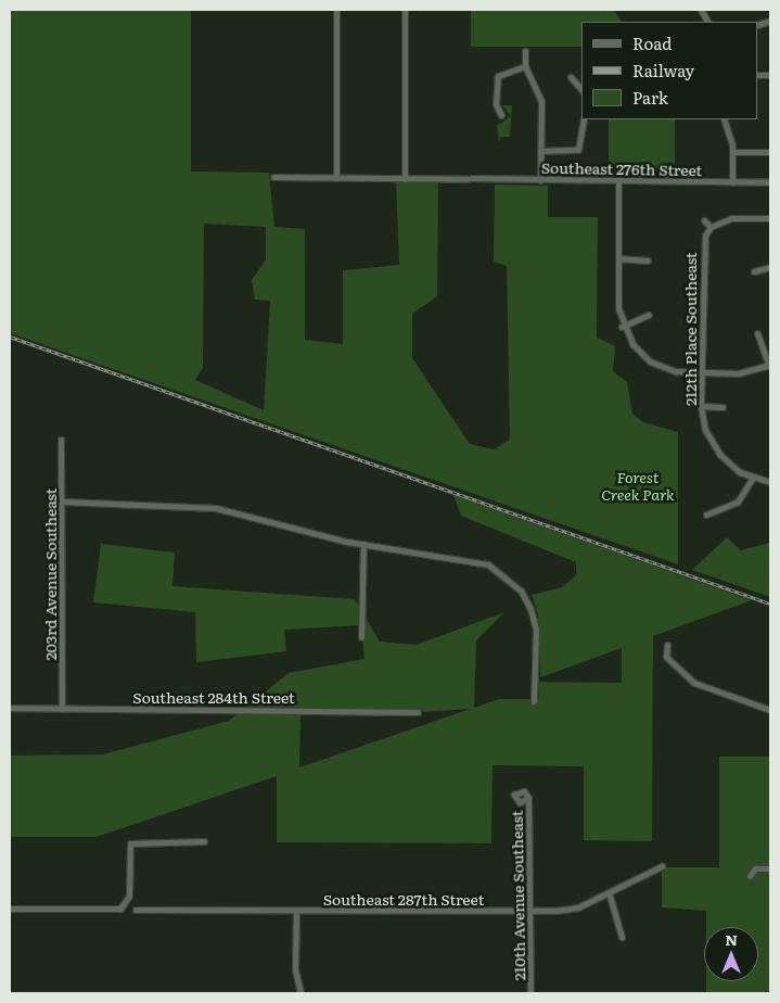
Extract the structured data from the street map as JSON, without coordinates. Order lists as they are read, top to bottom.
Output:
{
  "streets": {
    "street": [
      "Southeast 276th Street",
      "212th Place Southeast",
      "203rd Avenue Southeast",
      "Southeast 284th Street",
      "210th Avenue Southeast",
      "Southeast 287th Street"
    ]
  },
  "crossings": [
    ["203rd Avenue Southeast", "Southeast 284th Street"],
    ["210th Avenue Southeast", "Southeast 287th Street"]
  ],
  "parks": ["Forest Creek Park"],
  "legend": ["Road", "Railway", "Park"],
  "north": "top"
}
